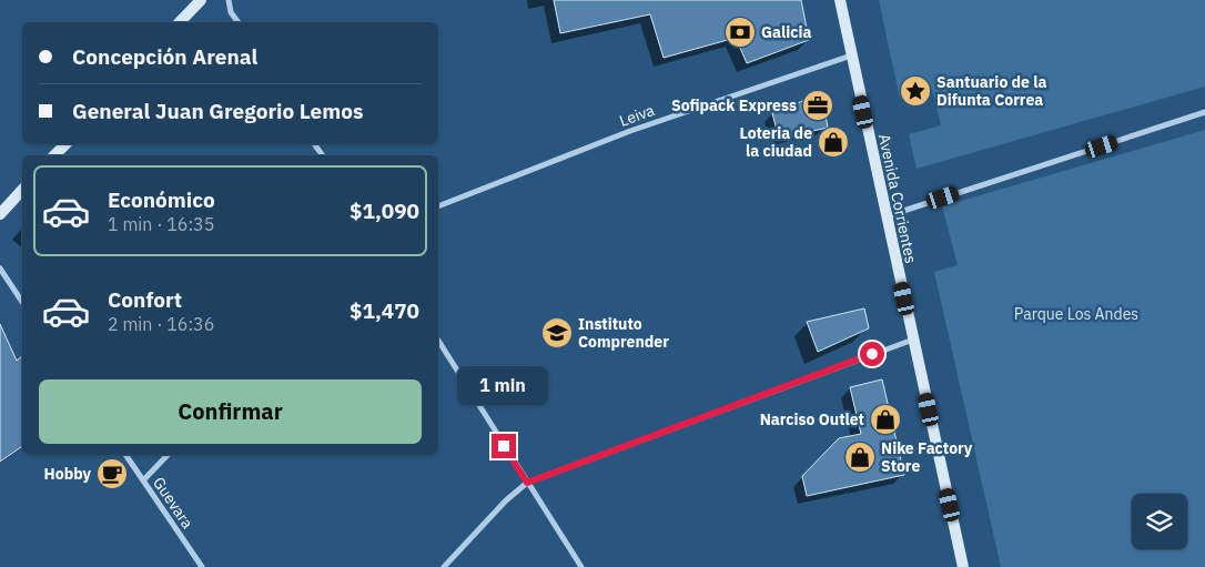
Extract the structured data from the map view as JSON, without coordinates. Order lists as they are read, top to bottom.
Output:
{
  "streets": {
    "main road": ["Avenida Corrientes"],
    "street": ["Leiva", "Guevara"]
  },
  "crossings": [
    ["Leiva", "Avenida Corrientes"]
  ],
  "parks": ["Parque Los Andes"],
  "places": {
    "bank": ["Galicia"],
    "place": ["Santuario de la Difunta Correa"],
    "office": ["Sofipack Express"],
    "shop": ["Loteria de la ciudad", "Narciso Outlet", "Nike Factory Store"],
    "school or university": ["Instituto Comprender"],
    "cafe": ["Hobby"]
  },
  "page": {
    "banner": ["Concepción Arenal", "General Juan Gregorio Lemos"],
    "list": [
      {
        "name": "Económico",
        "note": "1 min · 16:35",
        "value": "$1,090"
      },
      {
        "name": "Confort",
        "note": "2 min · 16:36",
        "value": "$1,470"
      }
    ],
    "bubble": "1 min",
    "buttons": "Confirmar"
  }
}
